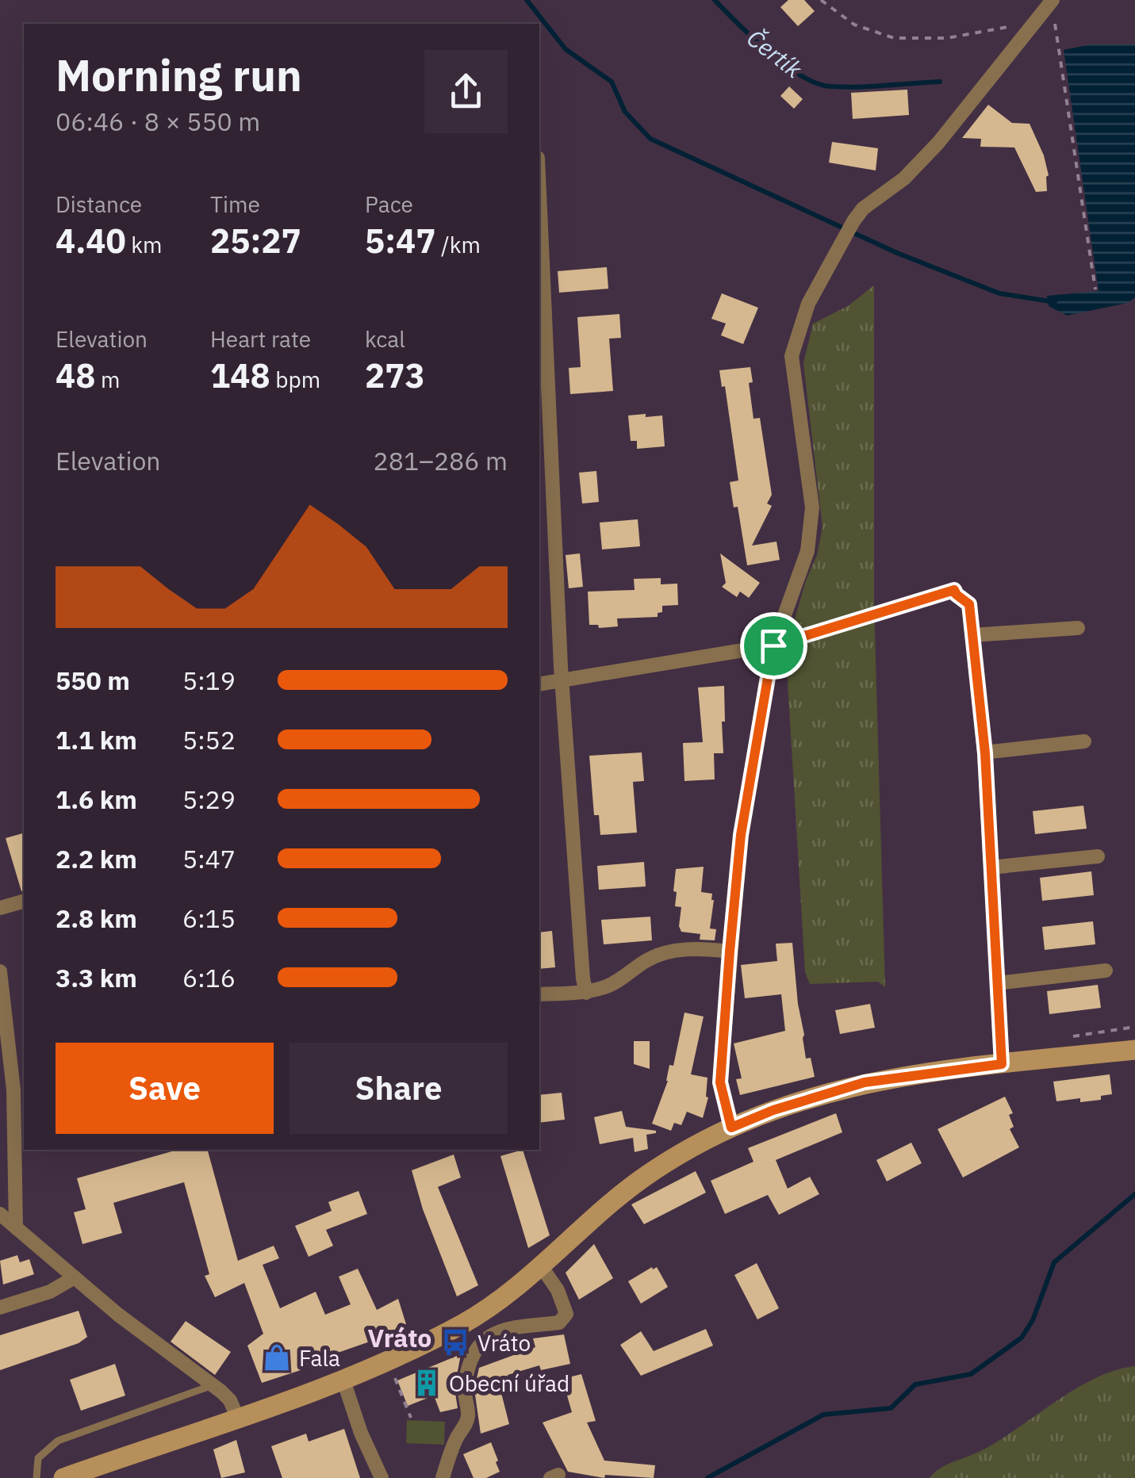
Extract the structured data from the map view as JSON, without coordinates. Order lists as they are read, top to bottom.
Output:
{
  "districts": ["Vráto"],
  "water": ["Čertík"],
  "places": {
    "bus stop": ["Vráto"],
    "shop": ["Fala"],
    "building": ["Obecní úřad"]
  },
  "page": {
    "heading": ["Morning run", "06:46 · 8 × 550 m"],
    "stats": [
      ["Distance", "4.40 km"],
      ["Time", "25:27"],
      ["Pace", "5:47 /km"],
      ["Elevation", "48 m"],
      ["Heart rate", "148 bpm"],
      ["kcal", "273"]
    ],
    "chart": ["Elevation", "281–286 m"],
    "list": [
      {
        "name": "550 m",
        "note": "5:19"
      },
      {
        "name": "1.1 km",
        "note": "5:52"
      },
      {
        "name": "1.6 km",
        "note": "5:29"
      },
      {
        "name": "2.2 km",
        "note": "5:47"
      },
      {
        "name": "2.8 km",
        "note": "6:15"
      },
      {
        "name": "3.3 km",
        "note": "6:16"
      }
    ],
    "buttons": ["Save", "Share"]
  }
}
